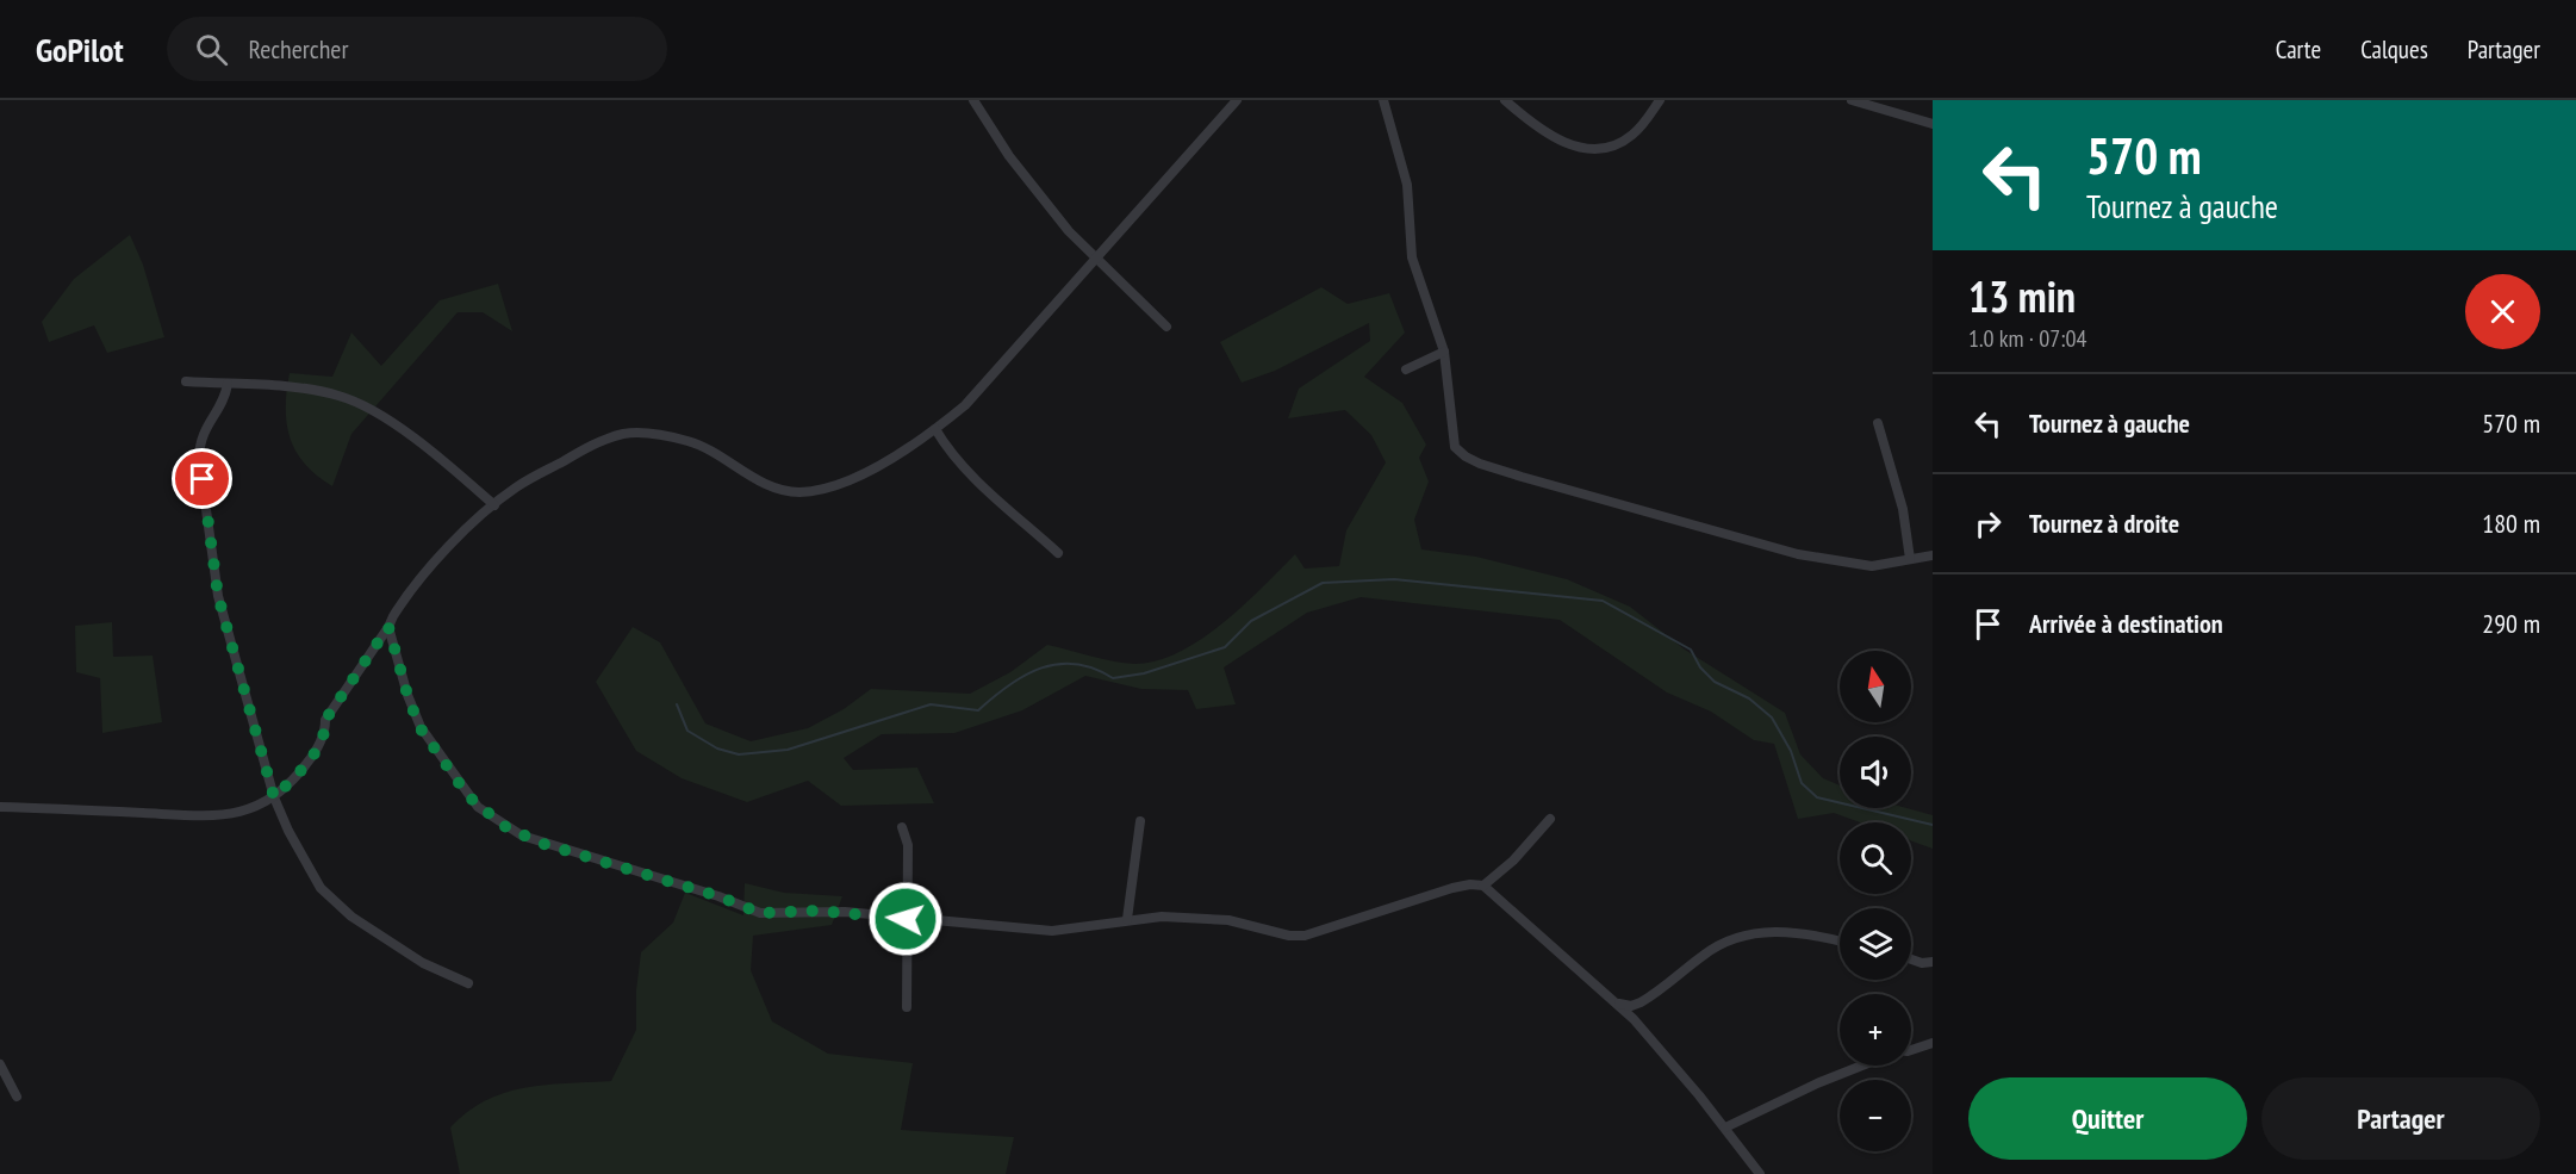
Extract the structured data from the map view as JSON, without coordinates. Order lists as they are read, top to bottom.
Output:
{
  "north": "top",
  "page": {
    "header": "GoPilot",
    "search": "Rechercher",
    "nav": ["Carte", "Calques", "Partager"],
    "turn": ["570 m", "Tournez à gauche"],
    "heading": ["13 min", "1.0 km · 07:04"],
    "list": [
      {
        "name": "Tournez à gauche",
        "value": "570 m"
      },
      {
        "name": "Tournez à droite",
        "value": "180 m"
      },
      {
        "name": "Arrivée à destination",
        "value": "290 m"
      }
    ],
    "map_buttons": ["+", "−"],
    "buttons": ["Quitter", "Partager"]
  }
}
